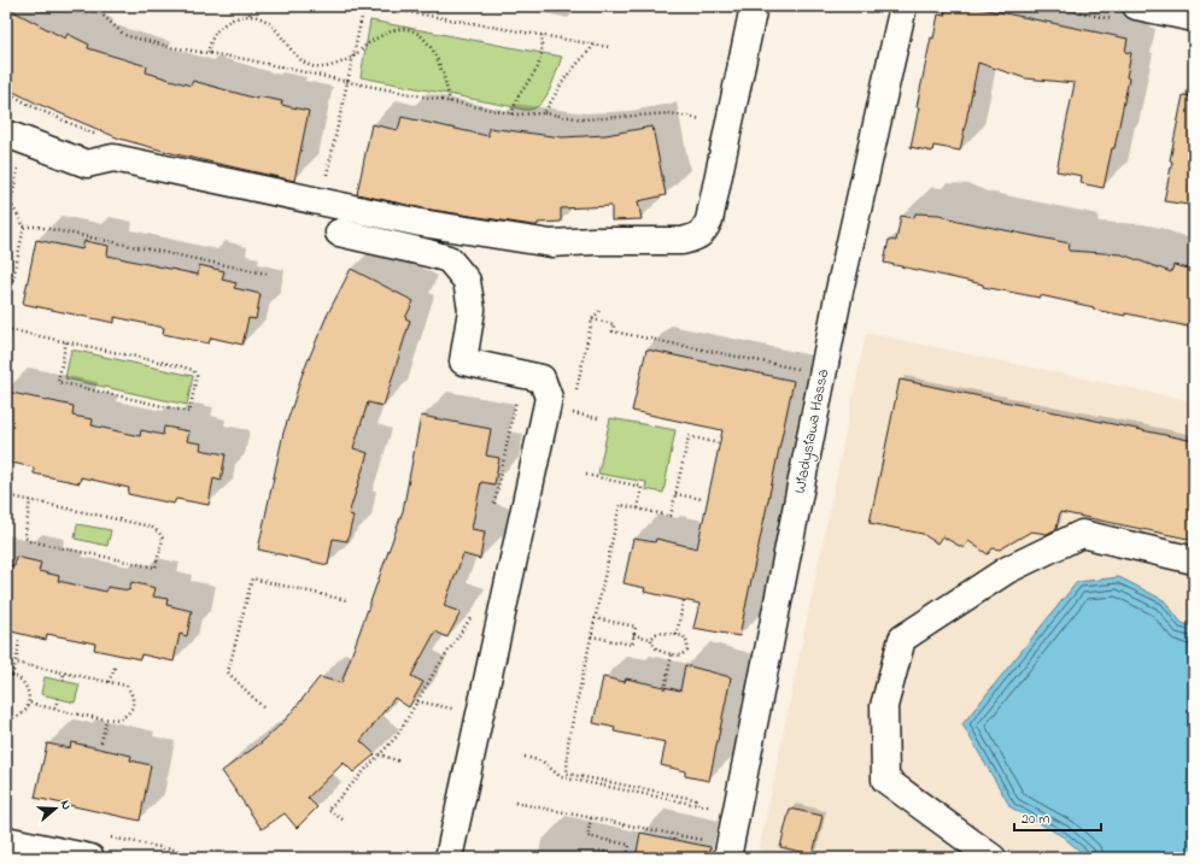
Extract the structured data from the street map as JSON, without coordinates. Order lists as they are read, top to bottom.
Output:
{
  "streets": {
    "street": ["Władysława Hassa"]
  },
  "scale_bar": "20 m",
  "north": "right"
}
